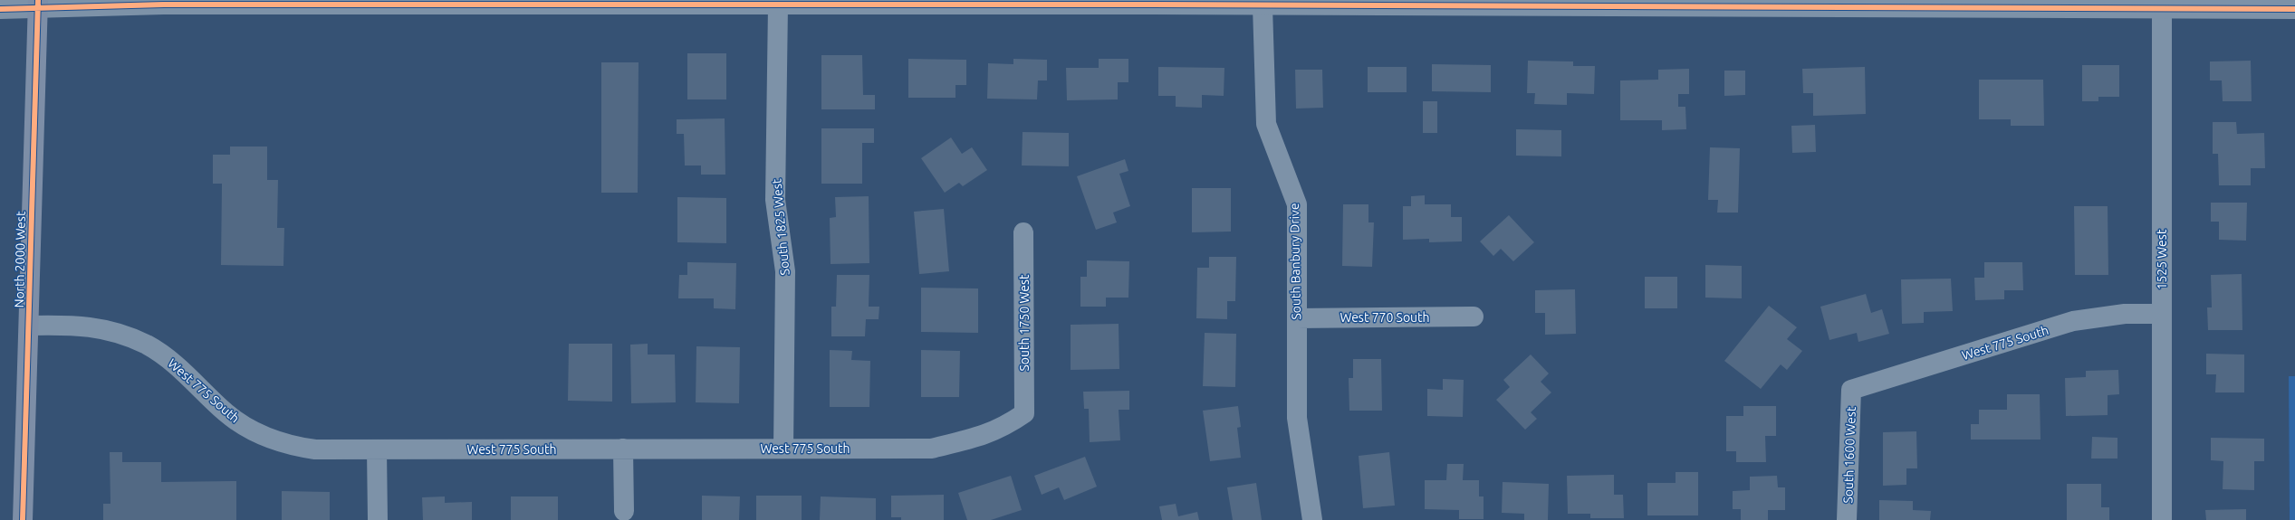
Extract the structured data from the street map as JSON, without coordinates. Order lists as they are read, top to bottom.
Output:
{
  "streets": {
    "main road": ["North 2000 West"],
    "street": [
      "South 1825 West",
      "1525 West",
      "South Banbury Drive",
      "West 770 South",
      "South 1750 West",
      "West 775 South",
      "South 1600 West"
    ]
  },
  "crossings": [
    ["South 1825 West", "West 775 South"],
    ["North 2000 West", "West 775 South"],
    ["1525 West", "West 775 South"],
    ["South Banbury Drive", "West 770 South"],
    ["South 1750 West", "West 775 South"],
    ["West 775 South", "South 1600 West"]
  ]
}
